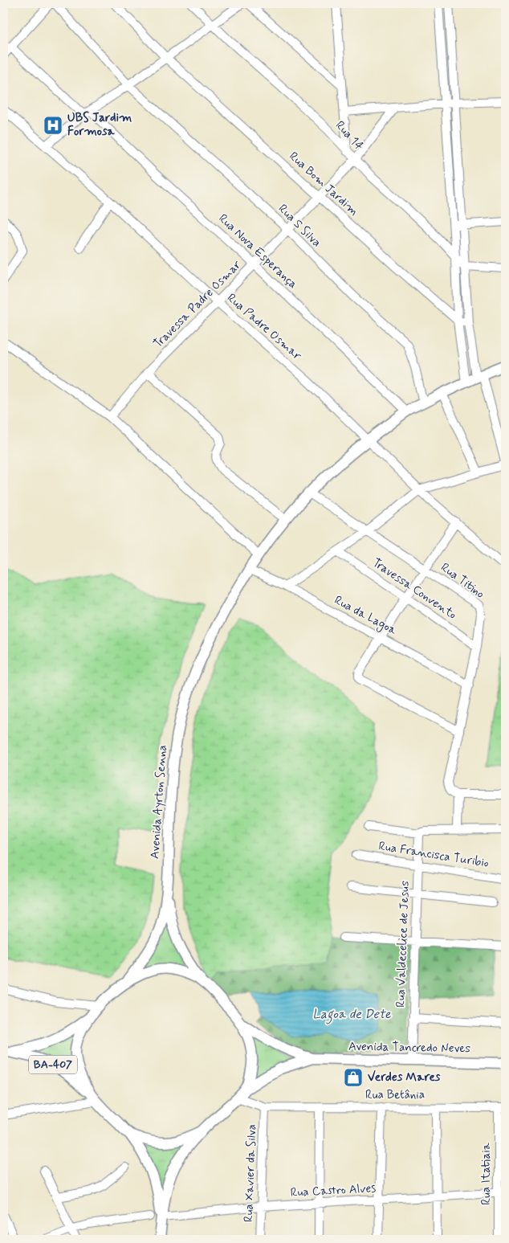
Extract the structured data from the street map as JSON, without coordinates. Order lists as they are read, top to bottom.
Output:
{
  "streets": {
    "main road": ["Avenida Ayrton Senna", "Avenida Tancredo Neves", "BA-407"],
    "street": [
      "Rua 14",
      "Rua Bom Jardim",
      "Rua S Silva",
      "Rua Nova Esperança",
      "Travessa Padre Osmar",
      "Rua Padre Osmar",
      "Rua Titino",
      "Travessa Convento",
      "Rua da Lagoa",
      "Rua Francisca Turibio",
      "Rua Valdecelice de Jesus",
      "Rua Betânia",
      "Rua Xavier da Silva",
      "Rua Itatiaia",
      "Rua Castro Alves"
    ]
  },
  "crossings": [
    ["Rua 14", "Travessa Padre Osmar"],
    ["Rua Bom Jardim", "Travessa Padre Osmar"],
    ["Rua S Silva", "Travessa Padre Osmar"],
    ["Rua S Silva", "Avenida Ayrton Senna"],
    ["Rua Nova Esperança", "Travessa Padre Osmar"],
    ["Rua Nova Esperança", "Avenida Ayrton Senna"],
    ["Travessa Padre Osmar", "Rua Padre Osmar"],
    ["Rua Padre Osmar", "Avenida Ayrton Senna"],
    ["Rua Titino", "Travessa Convento"],
    ["Rua Titino", "Rua da Lagoa"],
    ["Rua Titino", "Avenida Ayrton Senna"],
    ["Rua da Lagoa", "Avenida Ayrton Senna"],
    ["Rua Francisca Turibio", "Rua Valdecelice de Jesus"],
    ["Rua Valdecelice de Jesus", "Avenida Tancredo Neves"],
    ["Rua Betânia", "Rua Xavier da Silva"],
    ["Rua Betânia", "Rua Itatiaia"],
    ["Rua Xavier da Silva", "Rua Castro Alves"],
    ["Rua Itatiaia", "Rua Castro Alves"]
  ],
  "water": ["Lagoa de Dete"],
  "places": {
    "hospital": ["UBS Jardim Formosa"],
    "shop": ["Verdes Mares"]
  }
}
